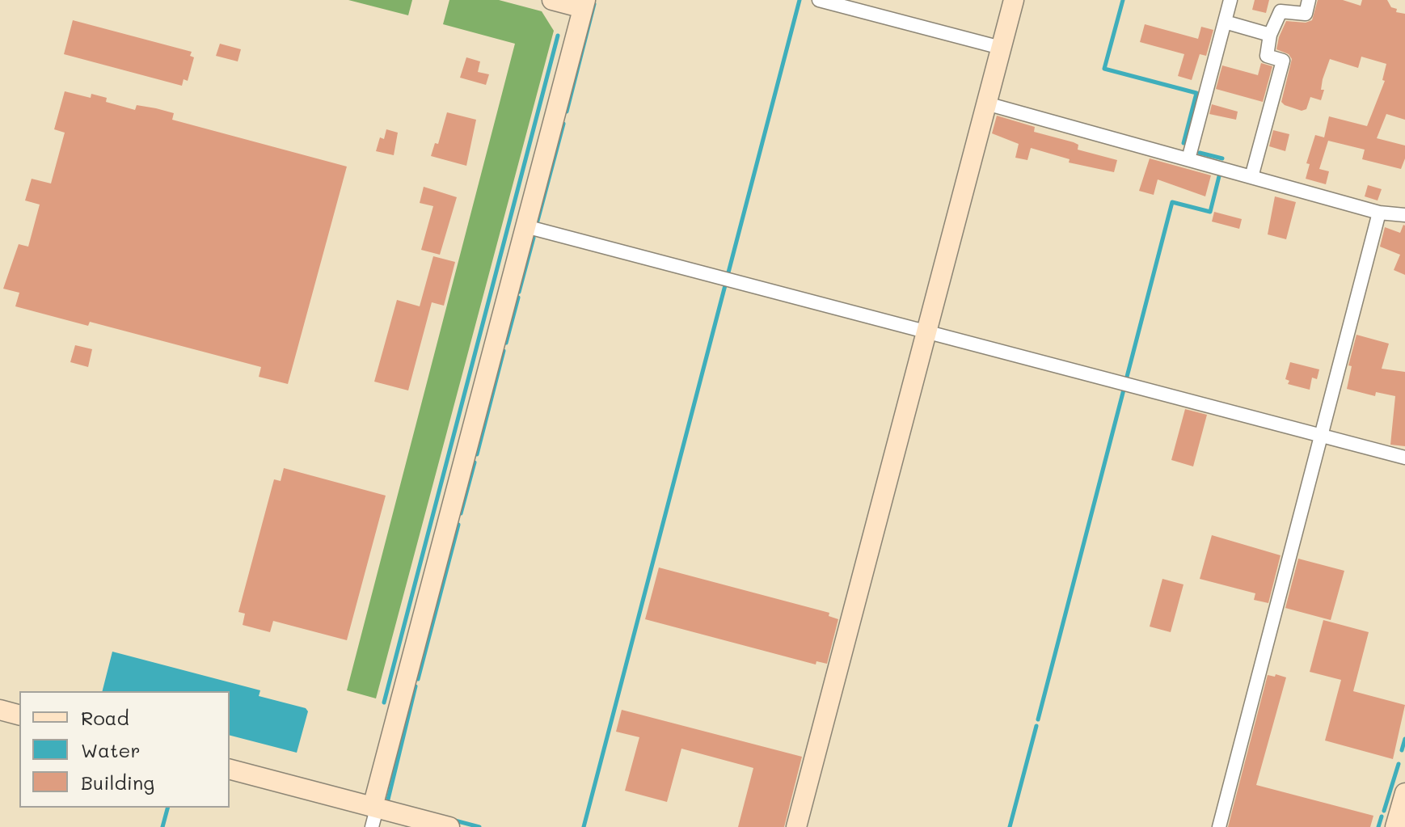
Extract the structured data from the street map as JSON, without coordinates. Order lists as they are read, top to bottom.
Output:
{
  "legend": ["Road", "Water", "Building"]
}
